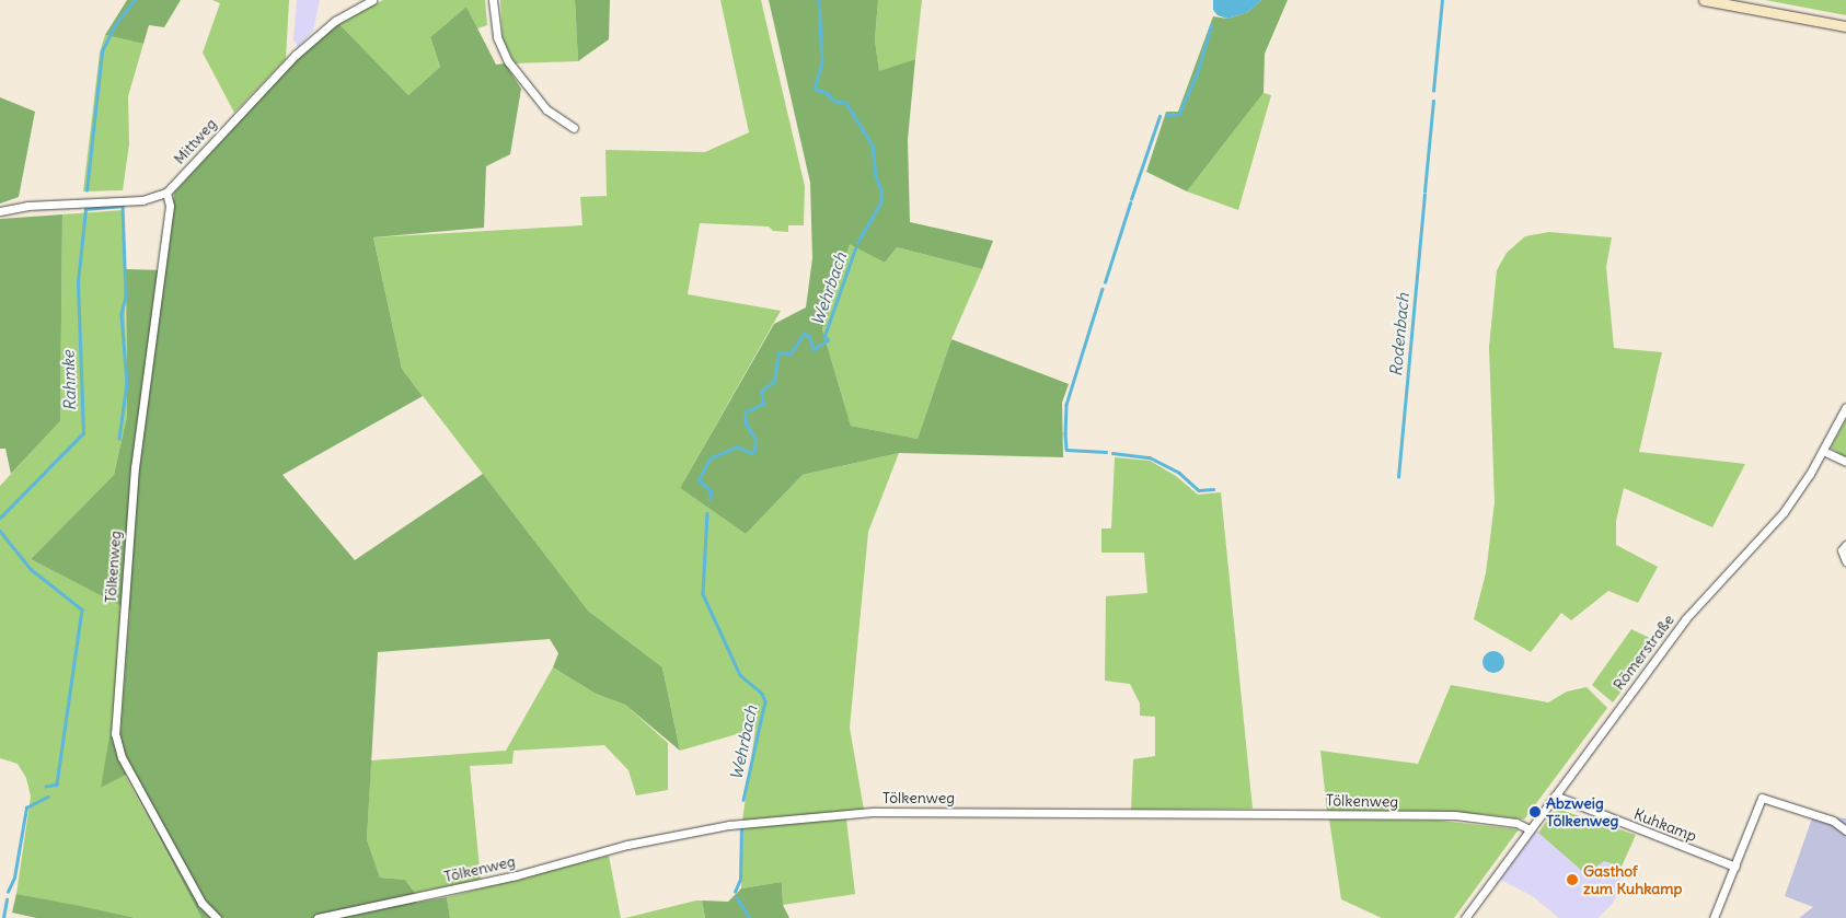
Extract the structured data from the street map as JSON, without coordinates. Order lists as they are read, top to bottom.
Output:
{
  "streets": {
    "street": [
      "Mittweg",
      "Tölkenweg",
      "Römerstraße",
      "Kuhkamp"
    ]
  },
  "crossings": [
    ["Mittweg", "Tölkenweg"],
    ["Tölkenweg", "Römerstraße"],
    ["Römerstraße", "Kuhkamp"]
  ],
  "water": ["Wehrbach", "Rodenbach", "Rahmke"],
  "places": ["Abzweig Tölkenweg", "Gasthof zum Kuhkamp"]
}
